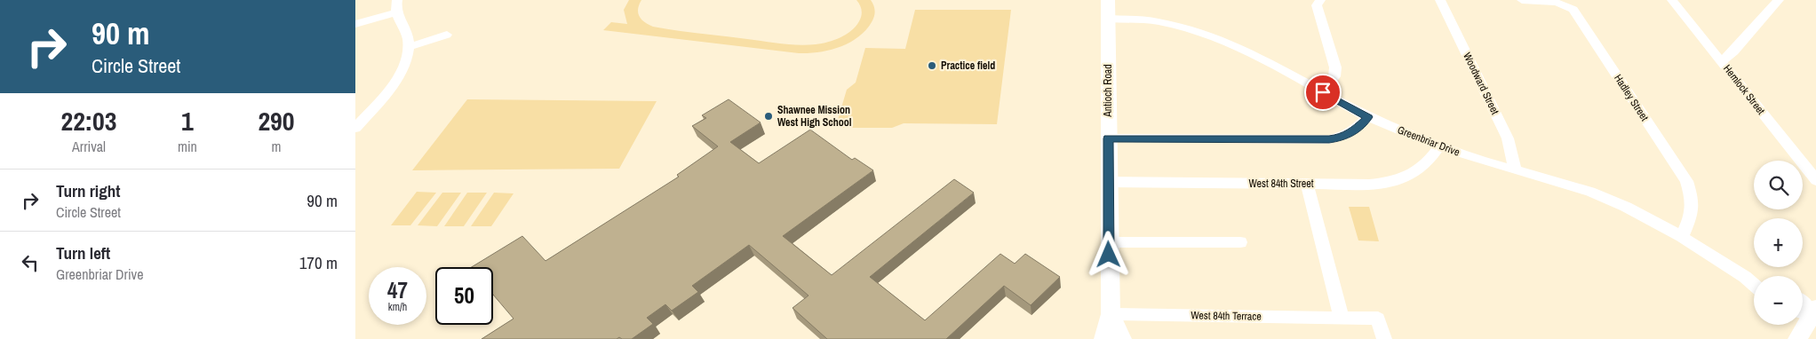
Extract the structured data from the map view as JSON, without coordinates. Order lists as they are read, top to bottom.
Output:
{
  "streets": {
    "main road": ["Antioch Road"],
    "street": [
      "Woodward Street",
      "Hemlock Street",
      "Hadley Street",
      "Greenbriar Drive",
      "West 84th Street",
      "West 84th Terrace"
    ]
  },
  "crossings": [
    ["Woodward Street", "Greenbriar Drive"],
    ["Antioch Road", "Greenbriar Drive"],
    ["Antioch Road", "West 84th Street"],
    ["Antioch Road", "West 84th Terrace"],
    ["Hadley Street", "Greenbriar Drive"],
    ["Greenbriar Drive", "West 84th Street"]
  ],
  "places": ["Practice field", "Shawnee Mission West High School"],
  "page": {
    "turn": ["90 m", "Circle Street"],
    "eta": [
      "22:03",
      "Arrival",
      "1",
      "min",
      "290",
      "m"
    ],
    "map_buttons": ["+", "−"],
    "list": [
      {
        "name": "Turn right",
        "note": "Circle Street",
        "value": "90 m"
      },
      {
        "name": "Turn left",
        "note": "Greenbriar Drive",
        "value": "170 m"
      }
    ],
    "speed": "47 km/h",
    "limit": "50"
  }
}
